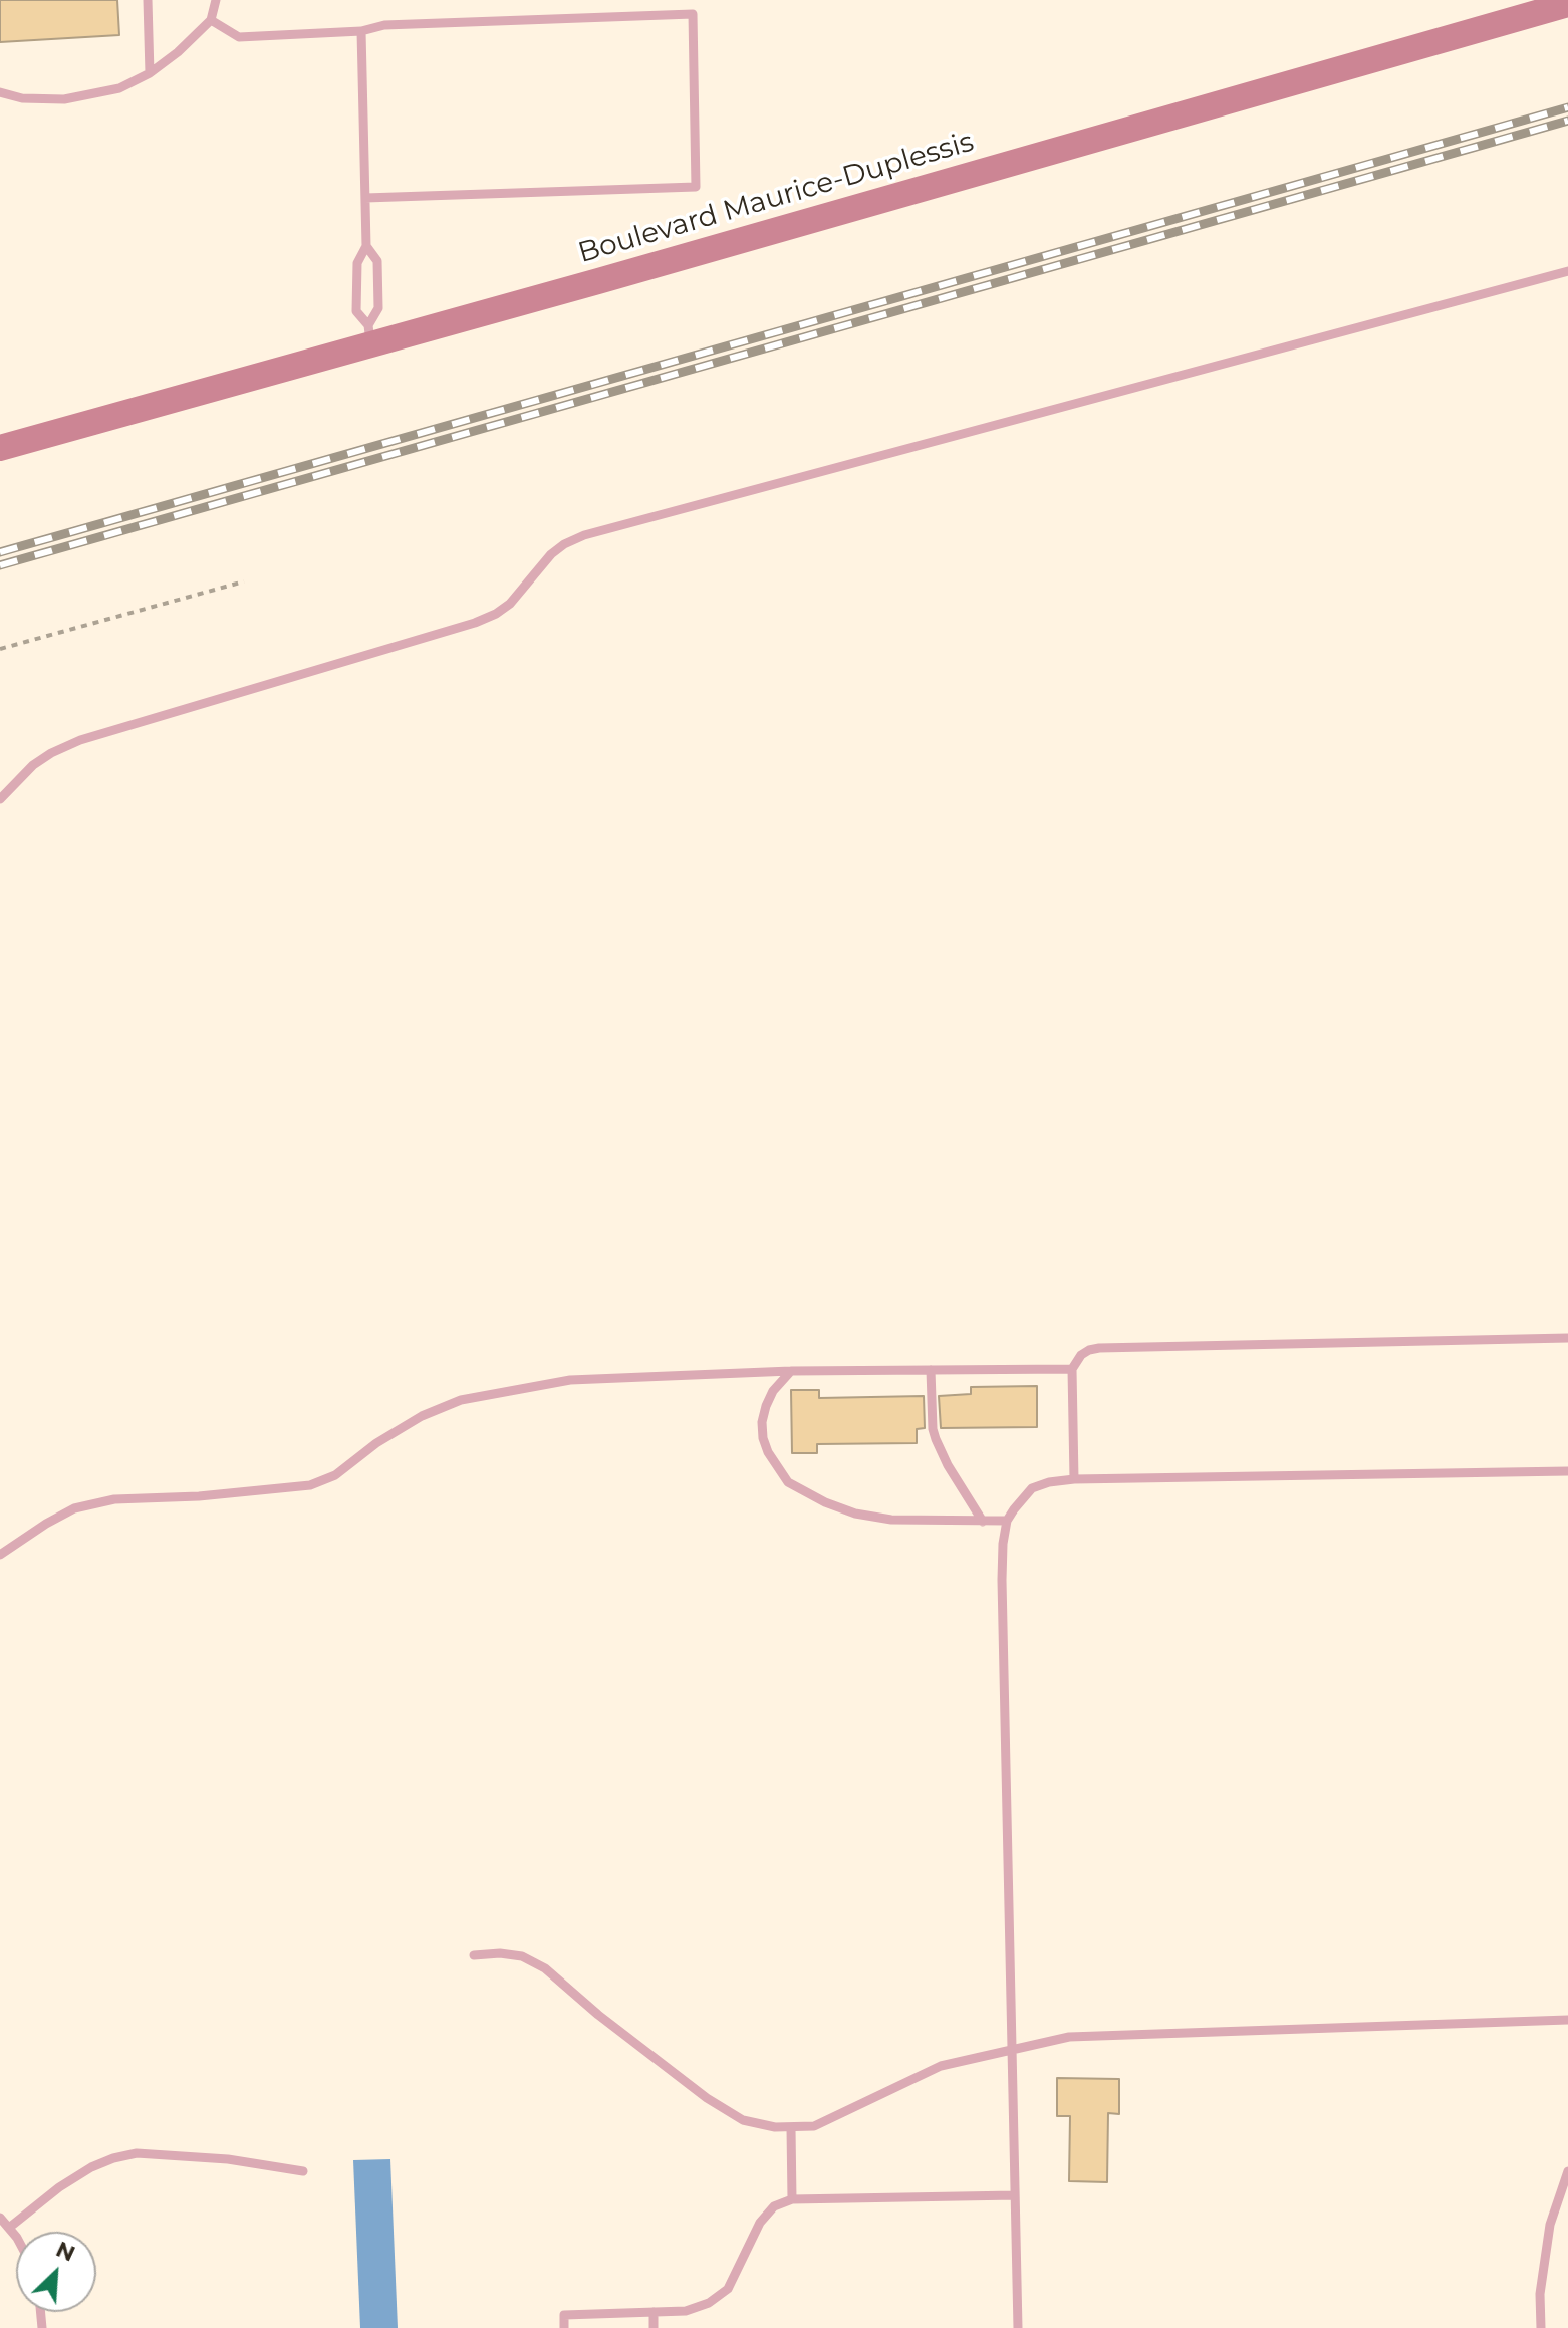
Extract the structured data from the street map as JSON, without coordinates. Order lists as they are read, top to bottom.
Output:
{
  "streets": {
    "street": ["Boulevard Maurice-Duplessis"]
  },
  "north": "top right"
}
